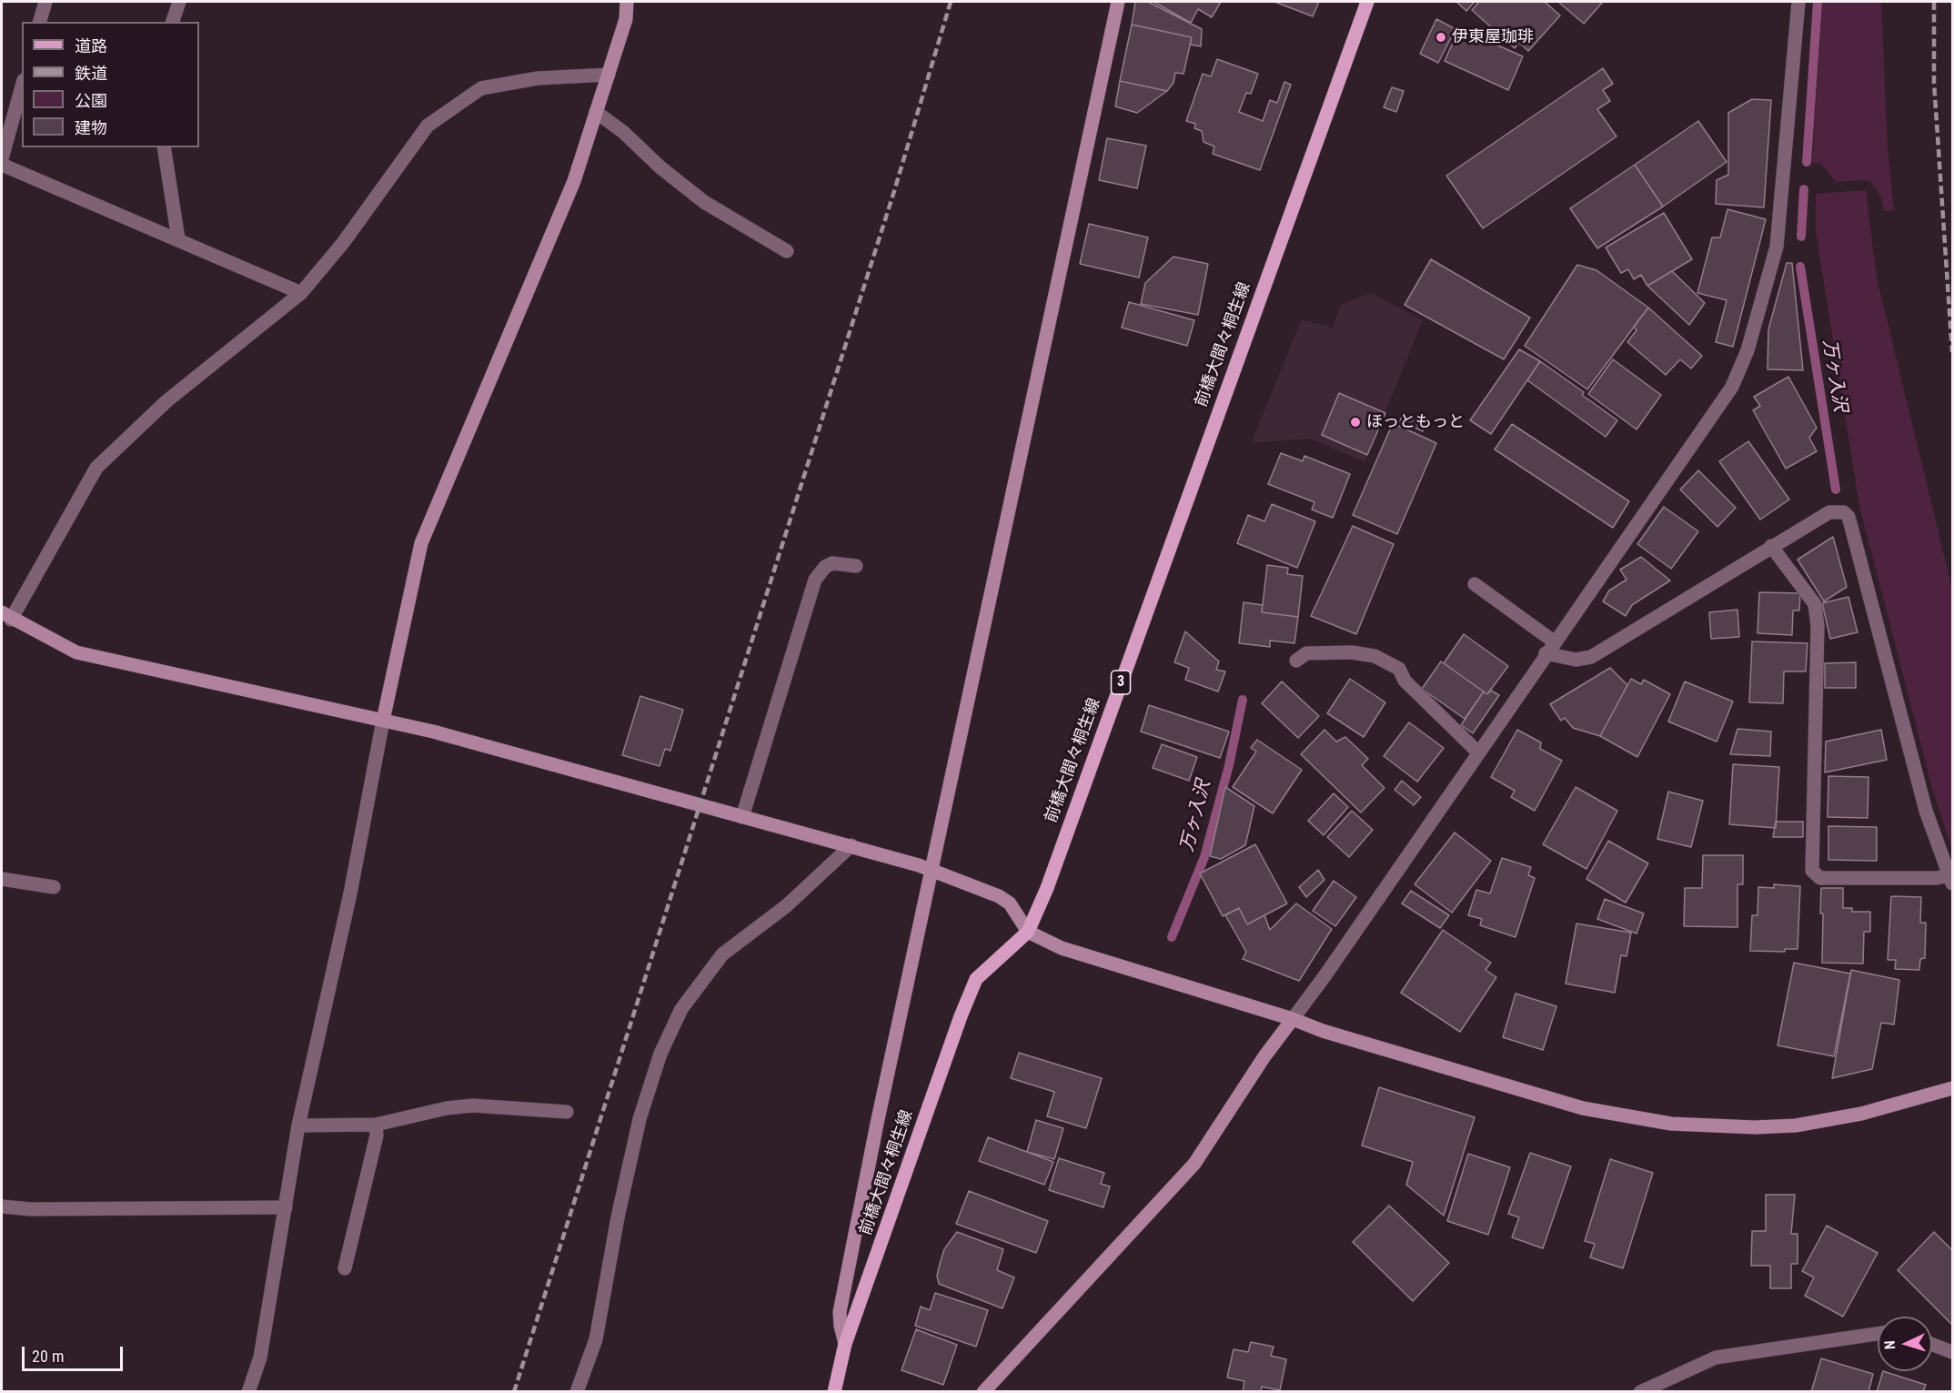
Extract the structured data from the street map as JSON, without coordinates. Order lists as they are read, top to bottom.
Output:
{
  "streets": {
    "main road": ["前橋大間々桐生線", "3"]
  },
  "water": ["万ヶ入沢"],
  "places": ["伊東屋珈琲", "ほっともっと"],
  "legend": [
    "道路",
    "鉄道",
    "公園",
    "建物"
  ],
  "scale_bar": "20 m",
  "north": "left"
}
